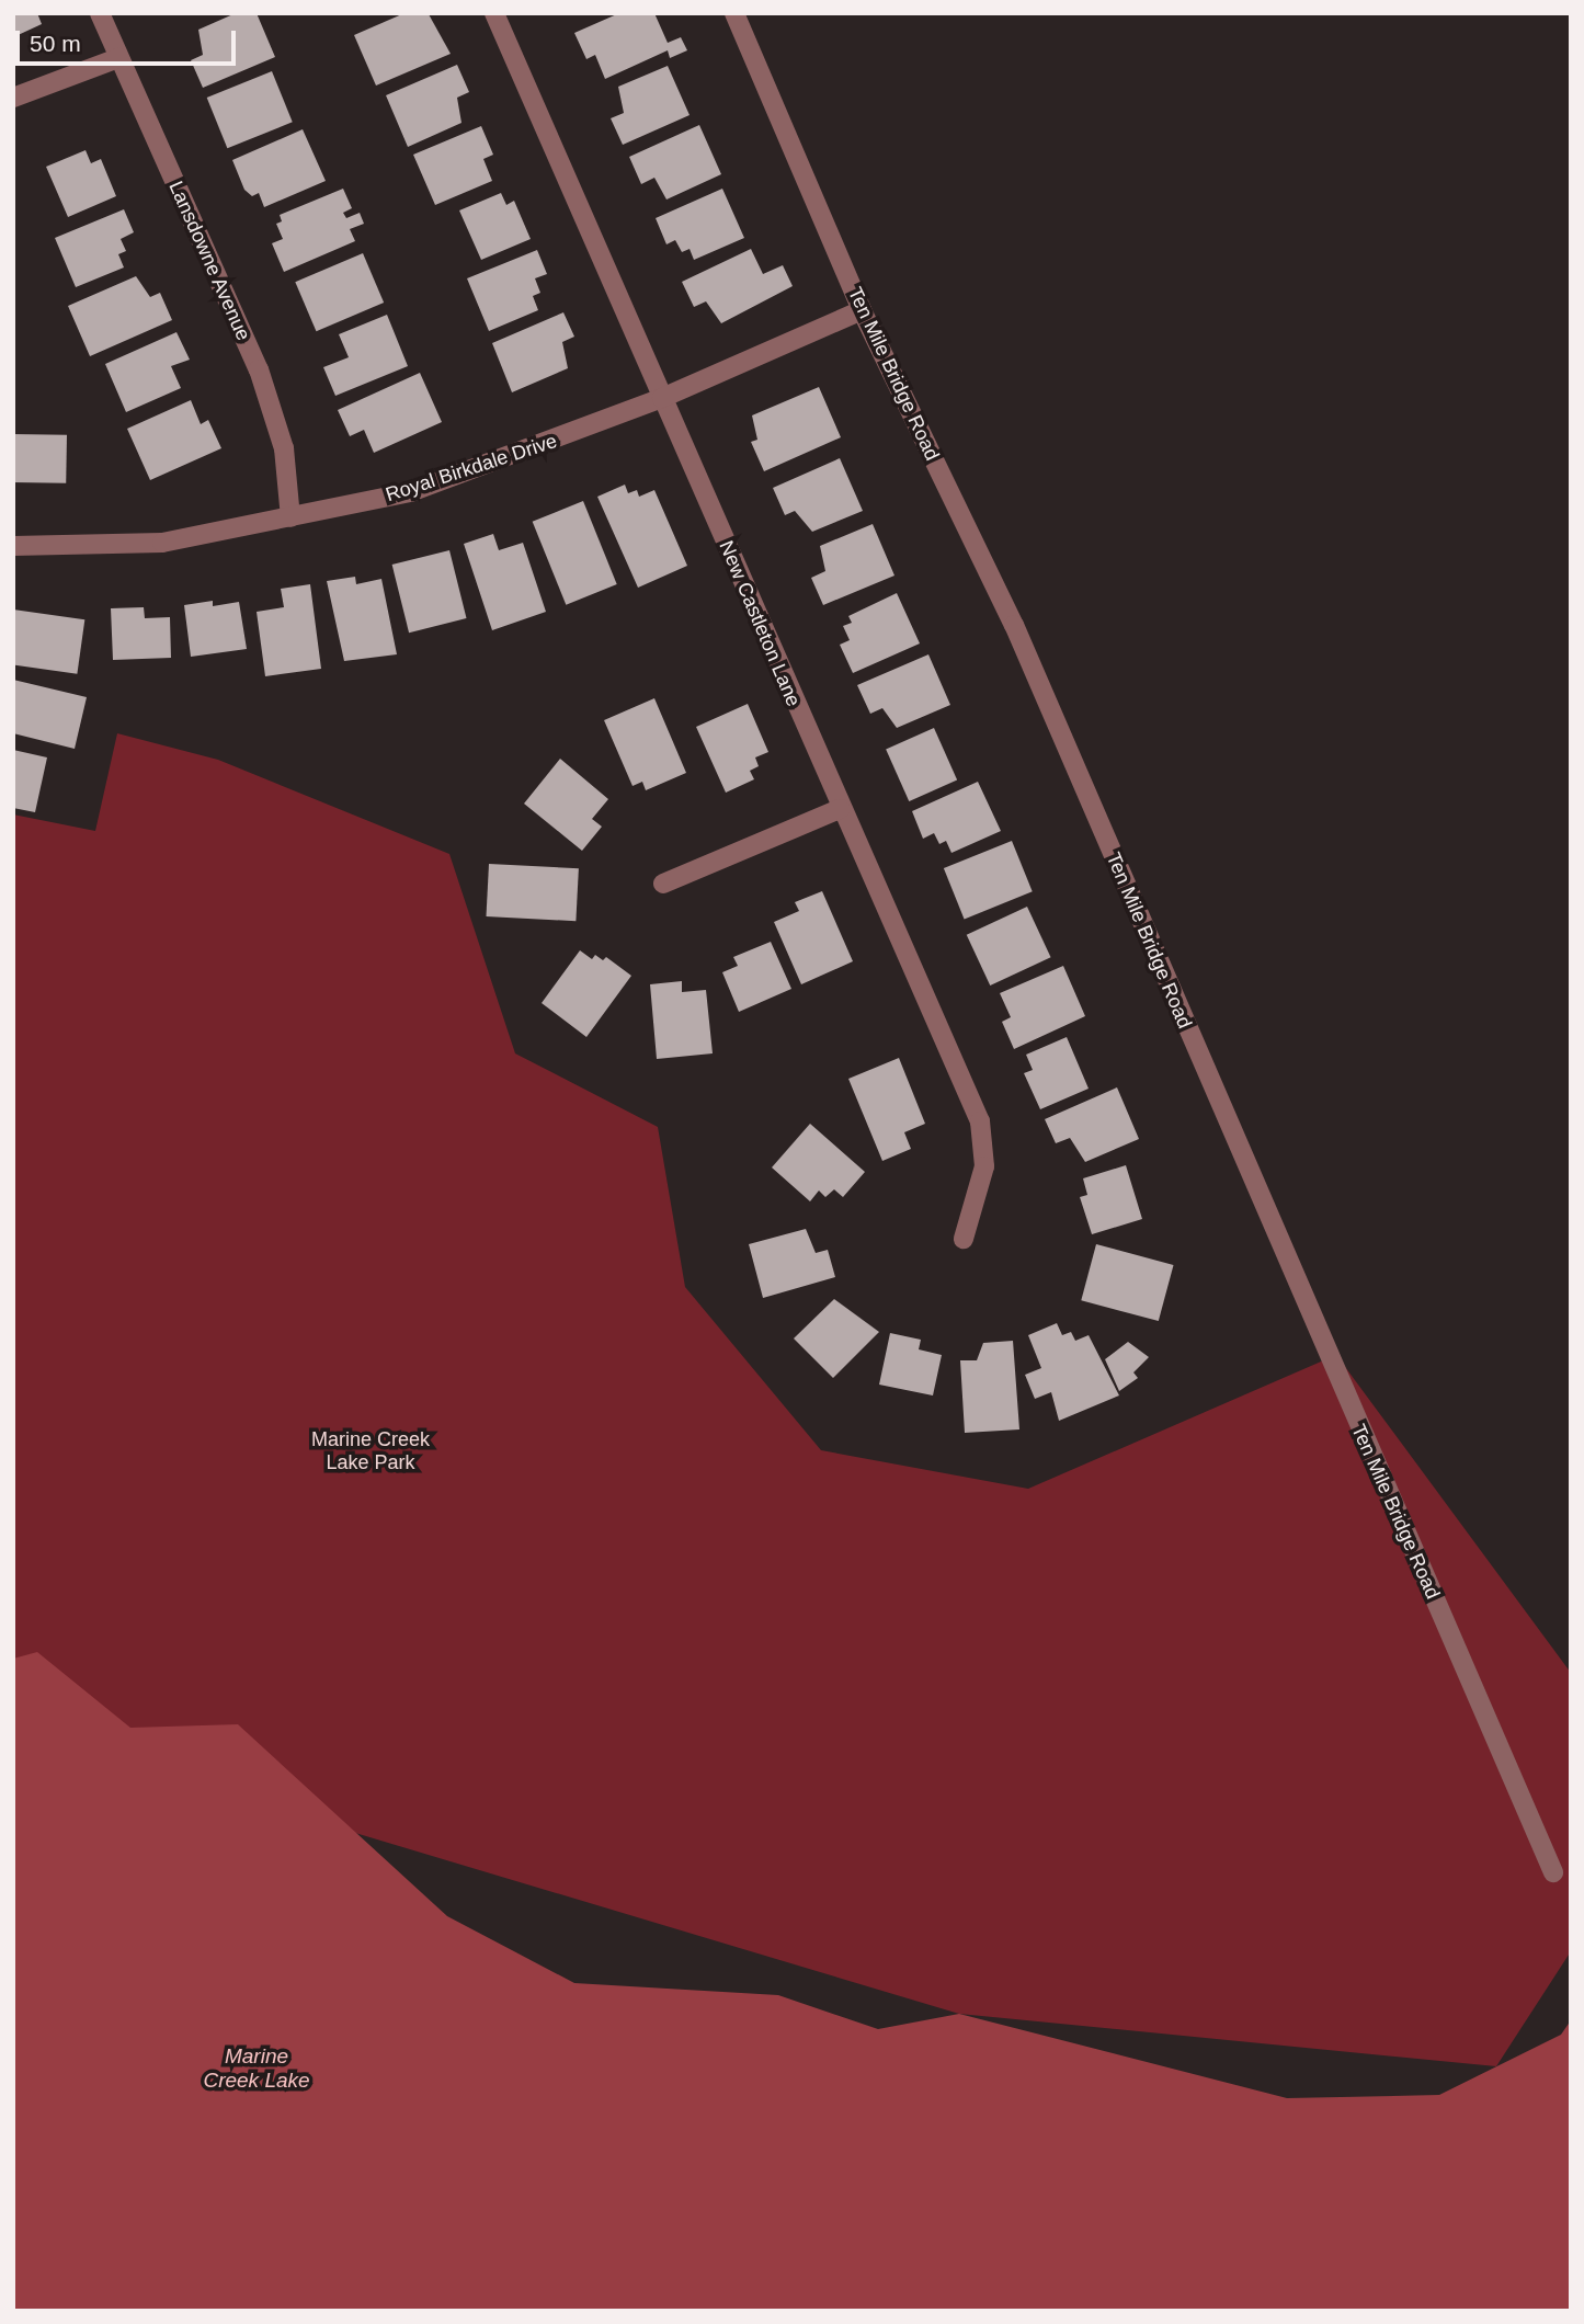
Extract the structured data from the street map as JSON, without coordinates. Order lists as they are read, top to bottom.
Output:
{
  "streets": {
    "street": [
      "Lansdowne Avenue",
      "Ten Mile Bridge Road",
      "Royal Birkdale Drive",
      "New Castleton Lane"
    ]
  },
  "crossings": [
    ["Lansdowne Avenue", "Royal Birkdale Drive"],
    ["Ten Mile Bridge Road", "Royal Birkdale Drive"],
    ["Royal Birkdale Drive", "New Castleton Lane"]
  ],
  "water": ["Marine Creek Lake"],
  "parks": ["Marine Creek Lake Park"],
  "scale_bar": "50 m"
}
